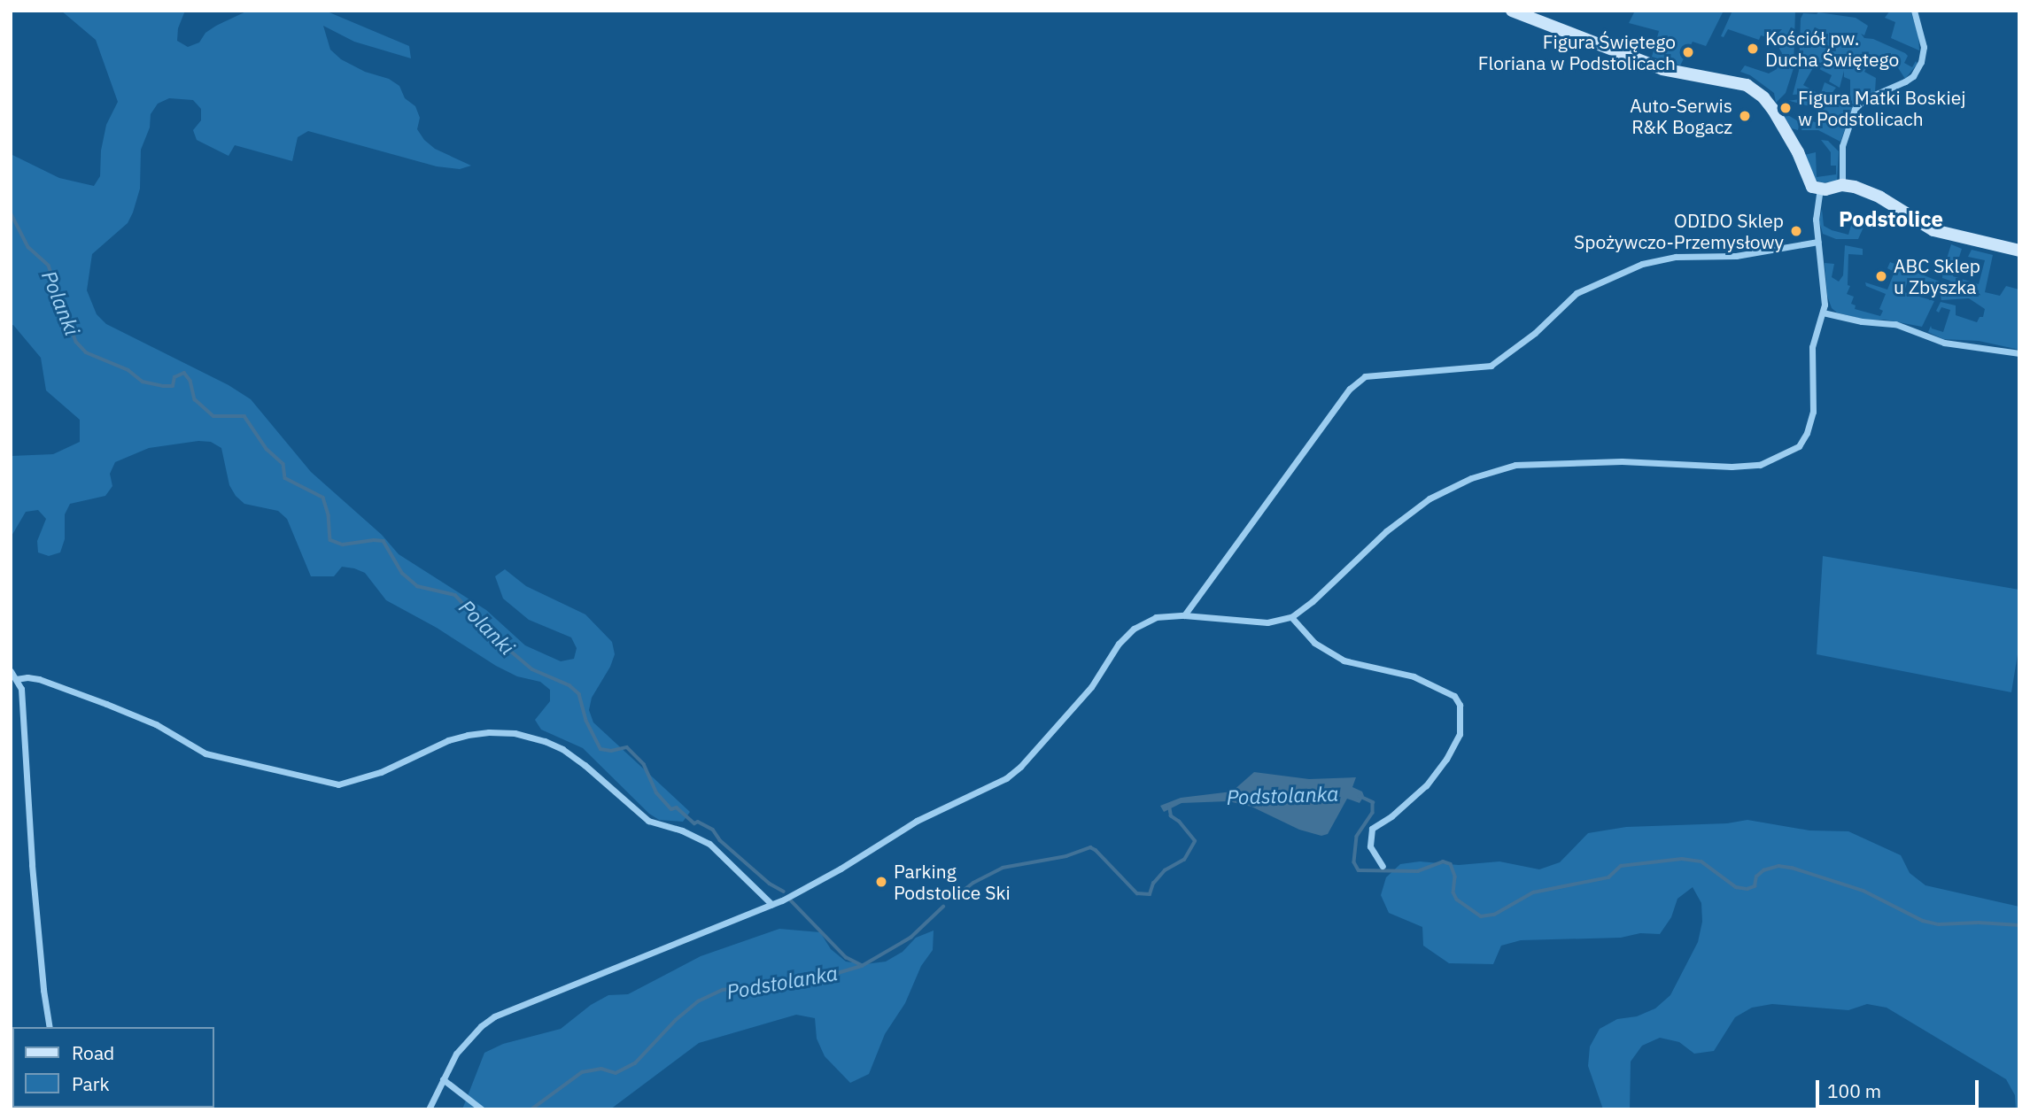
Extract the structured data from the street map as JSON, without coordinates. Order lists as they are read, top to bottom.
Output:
{
  "districts": ["Podstolice"],
  "water": ["Polanki", "Podstolanka"],
  "places": [
    "Kościół pw. Ducha Świętego",
    "Figura Świętego Floriana w Podstolicach",
    "Figura Matki Boskiej w Podstolicach",
    "Auto-Serwis R&K Bogacz",
    "ODIDO Sklep Spożywczo-Przemysłowy",
    "ABC Sklep u Zbyszka",
    "Parking Podstolice Ski"
  ],
  "legend": ["Road", "Park"],
  "scale_bar": "100 m"
}
